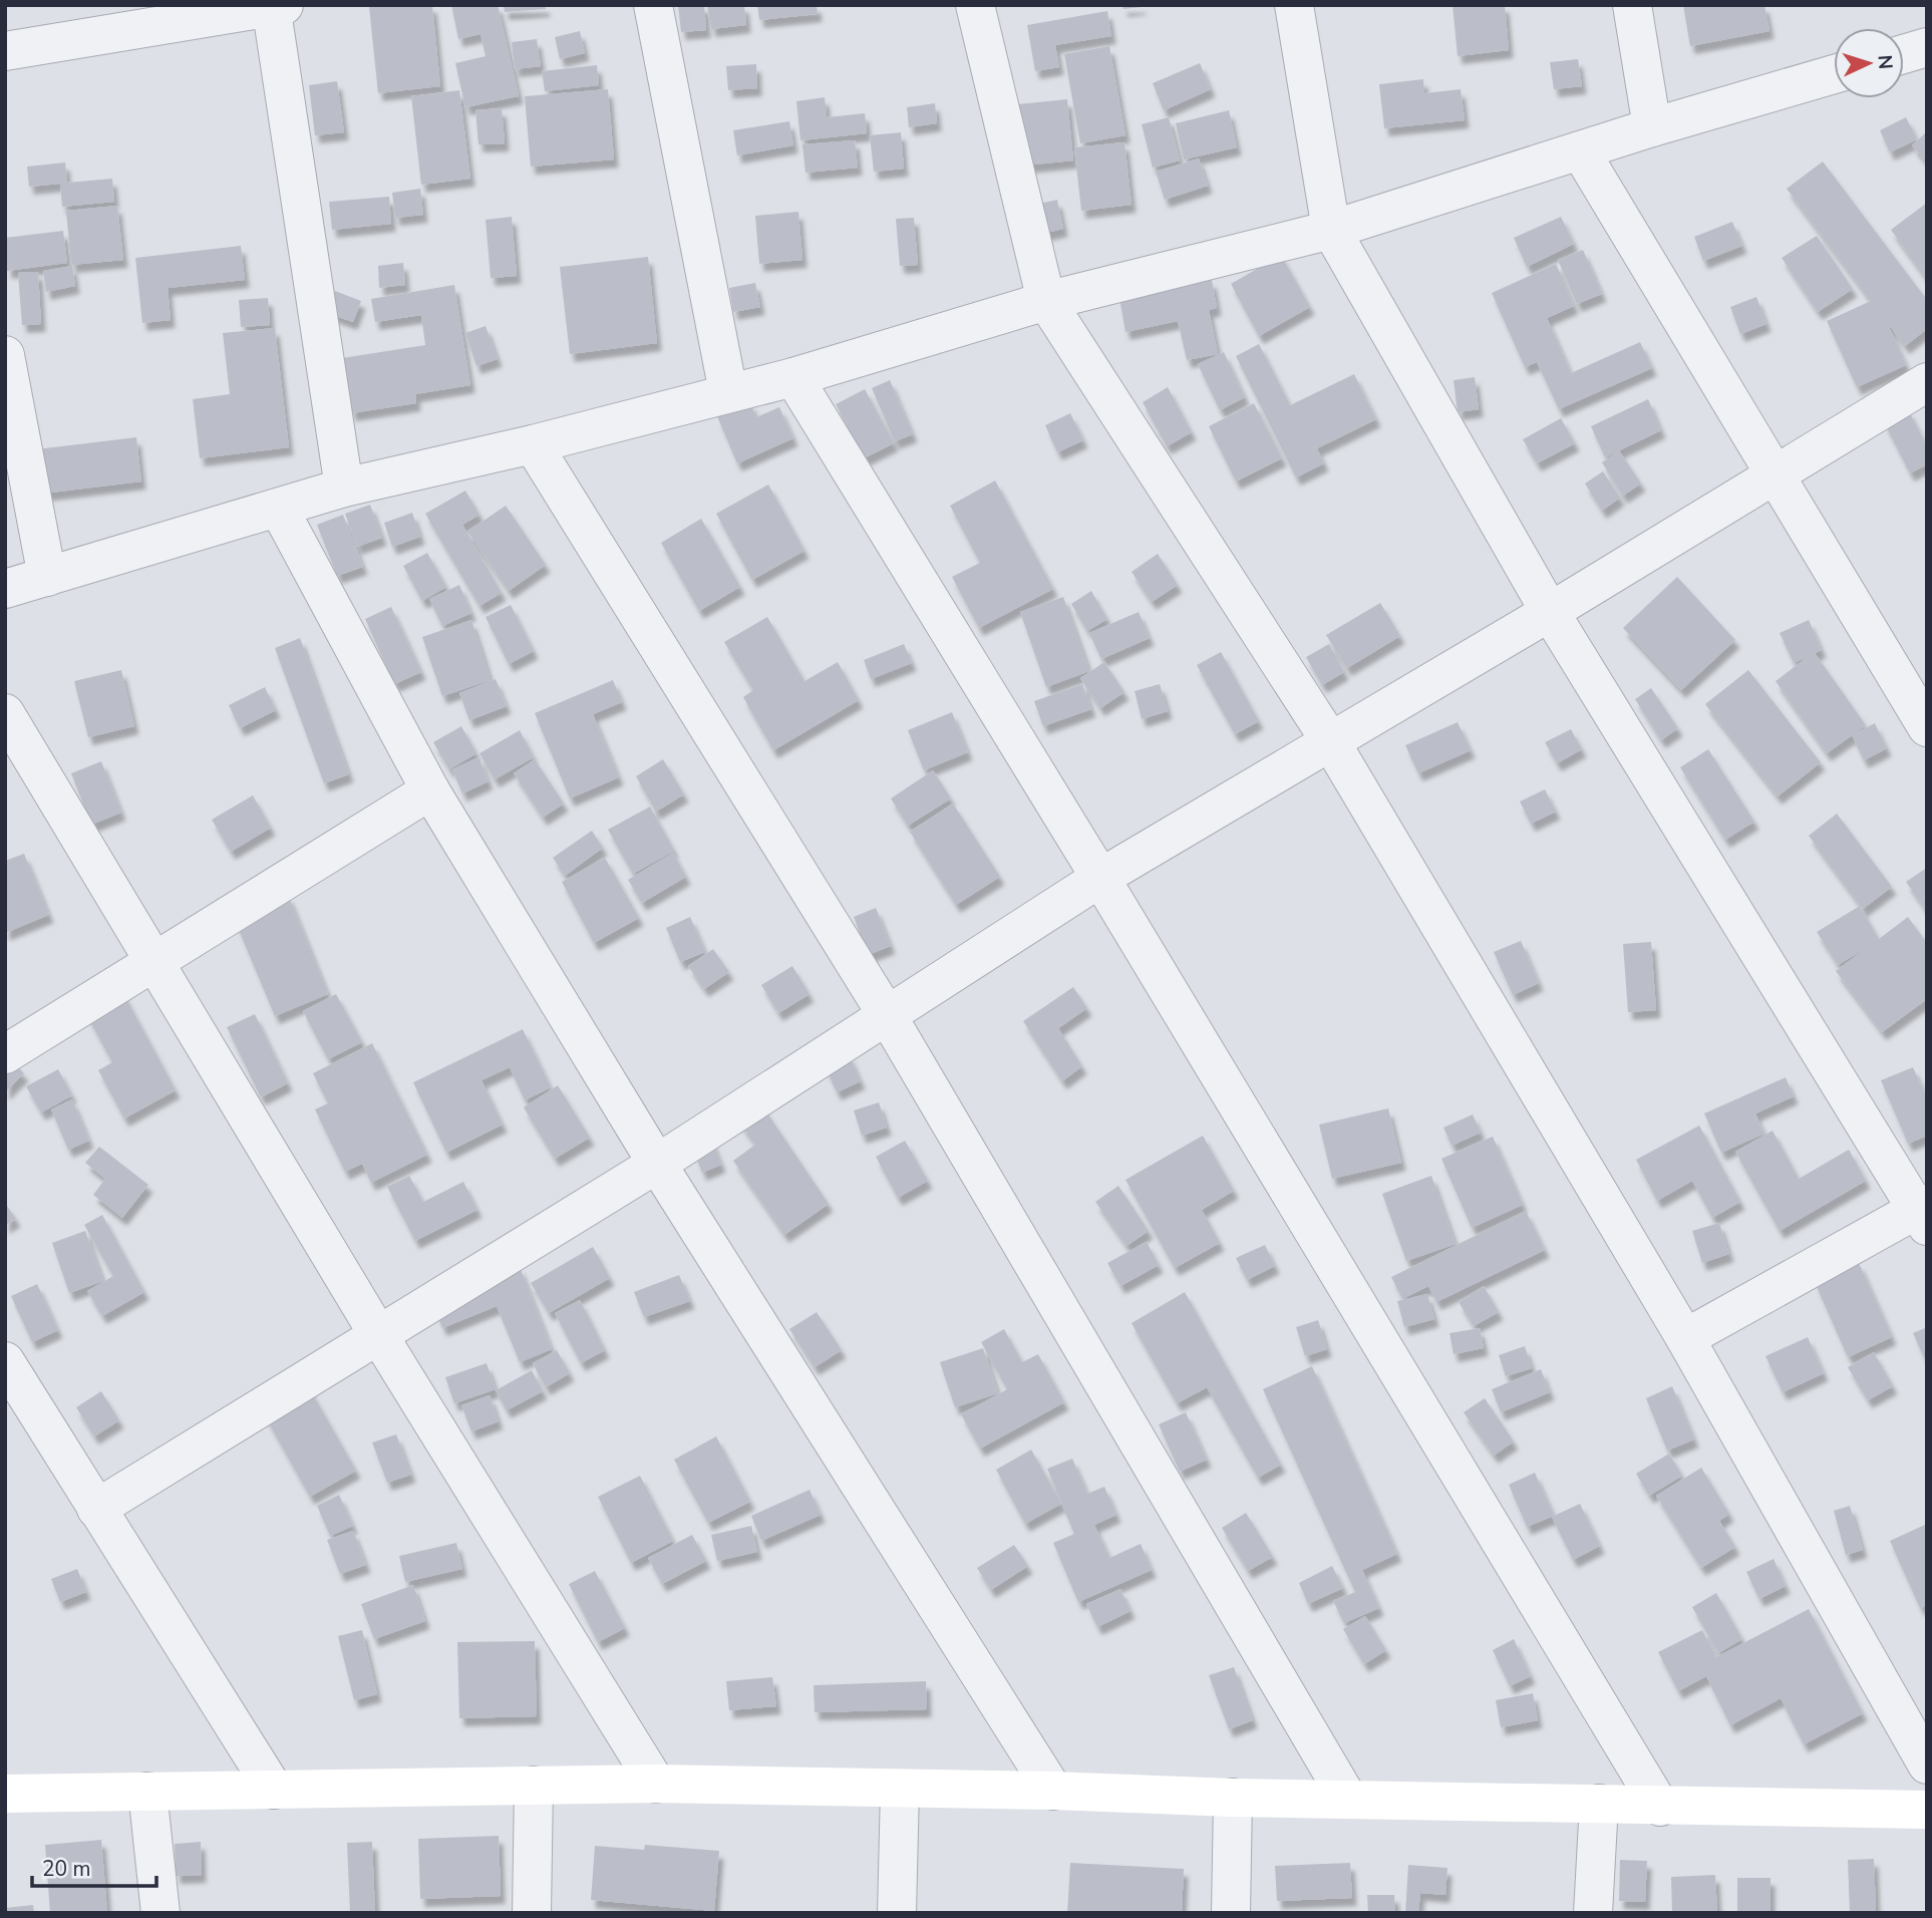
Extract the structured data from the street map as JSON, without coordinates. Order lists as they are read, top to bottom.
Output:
{
  "scale_bar": "20 m",
  "north": "right"
}
